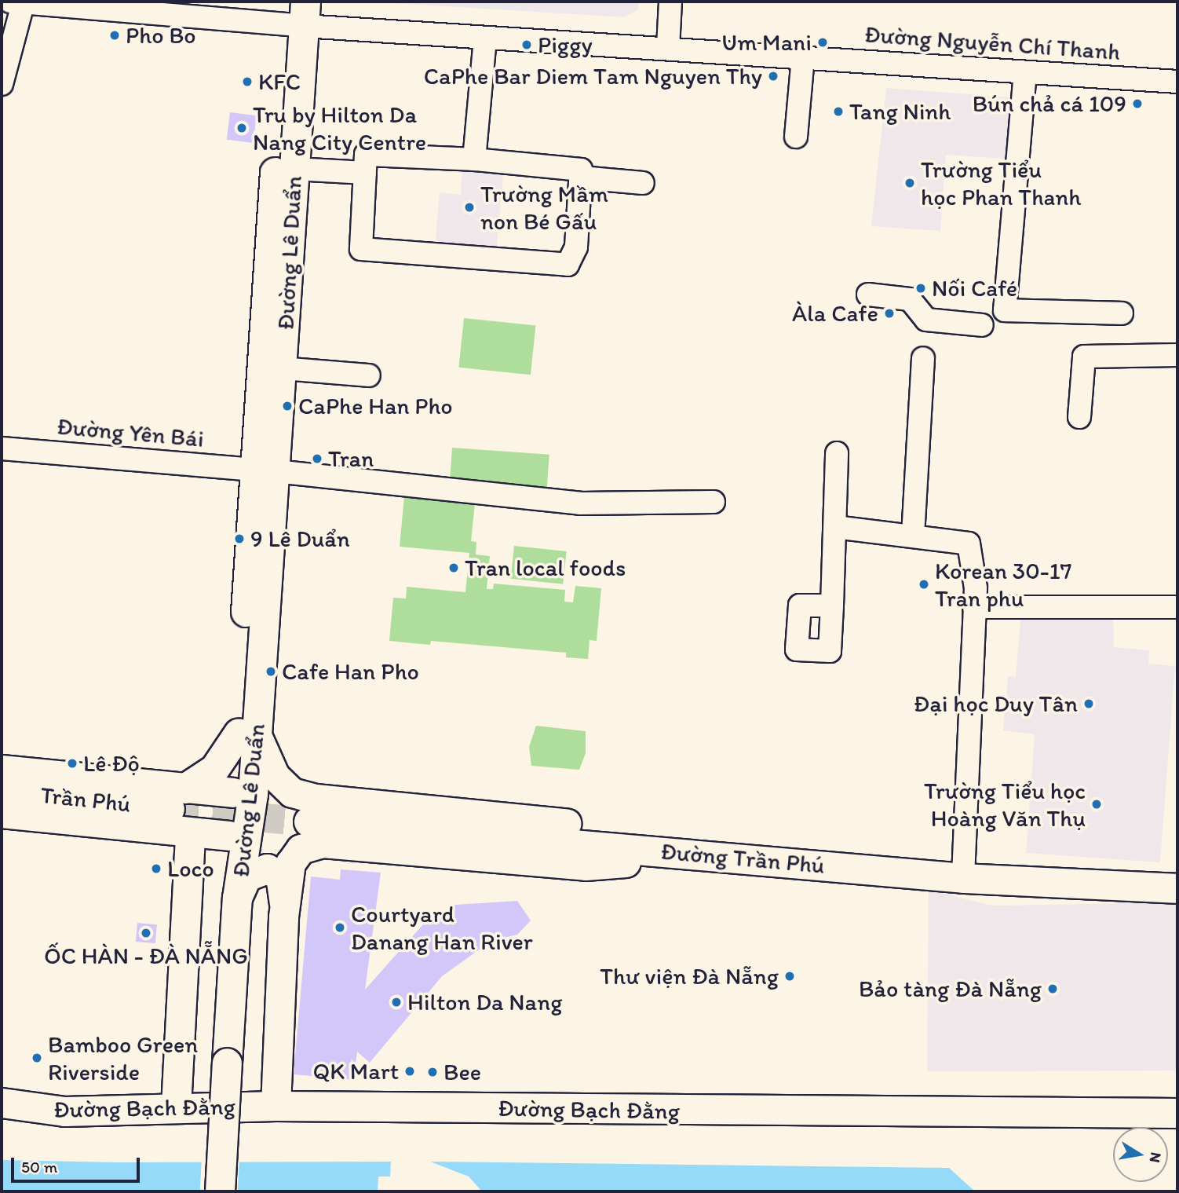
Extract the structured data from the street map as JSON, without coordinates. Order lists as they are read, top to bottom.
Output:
{
  "streets": {
    "main road": [
      "Đường Lê Duẩn",
      "Trần Phú",
      "Đường Trần Phú",
      "Đường Bạch Đằng"
    ],
    "street": ["Đường Nguyễn Chí Thanh", "Đường Yên Bái"]
  },
  "crossings": [
    ["Đường Nguyễn Chí Thanh", "Đường Lê Duẩn"],
    ["Đường Lê Duẩn", "Đường Yên Bái"]
  ],
  "places": [
    "Pho Bo",
    "Um Mani",
    "Piggy",
    "CaPhe Bar Diem Tam Nguyen Thy",
    "KFC",
    "Bún chả cá 109",
    "Tang Ninh",
    "Tru by Hilton Da Nang City Centre",
    "Trường Tiểu học Phan Thanh",
    "Trường Mầm non Bé Gấu",
    "Nối Café",
    "Àla Cafe",
    "CaPhe Han Pho",
    "Tran",
    "9 Lê Duẩn",
    "Tran local foods",
    "Korean 30-17 Tran phu",
    "Cafe Han Pho",
    "Đại học Duy Tân",
    "Lê Độ",
    "Trường Tiểu học Hoàng Văn Thụ",
    "Loco",
    "Courtyard Danang Han River",
    "ỐC HÀN - ĐÀ NẴNG",
    "Thư viện Đà Nẵng",
    "Bảo tàng Đà Nẵng",
    "Hilton Da Nang",
    "Bamboo Green Riverside",
    "QK Mart",
    "Bee"
  ],
  "scale_bar": "50 m",
  "north": "right"
}
